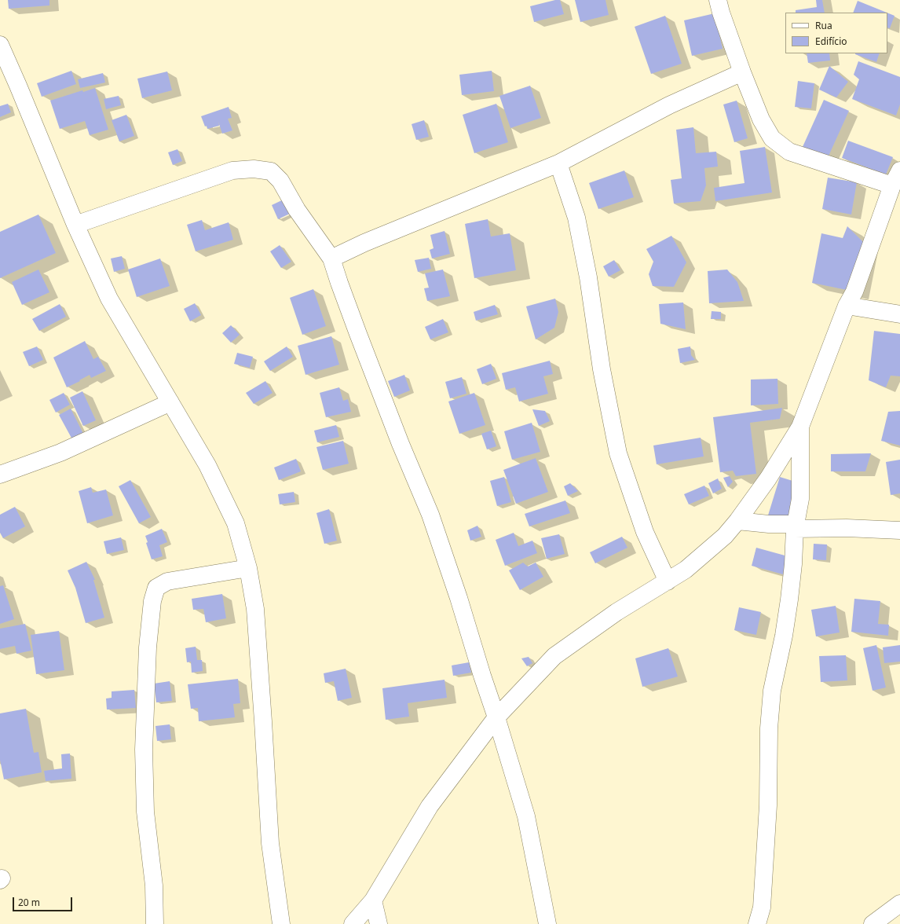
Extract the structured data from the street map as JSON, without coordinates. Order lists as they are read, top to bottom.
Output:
{
  "legend": ["Rua", "Edifício"],
  "scale_bar": "20 m"
}
